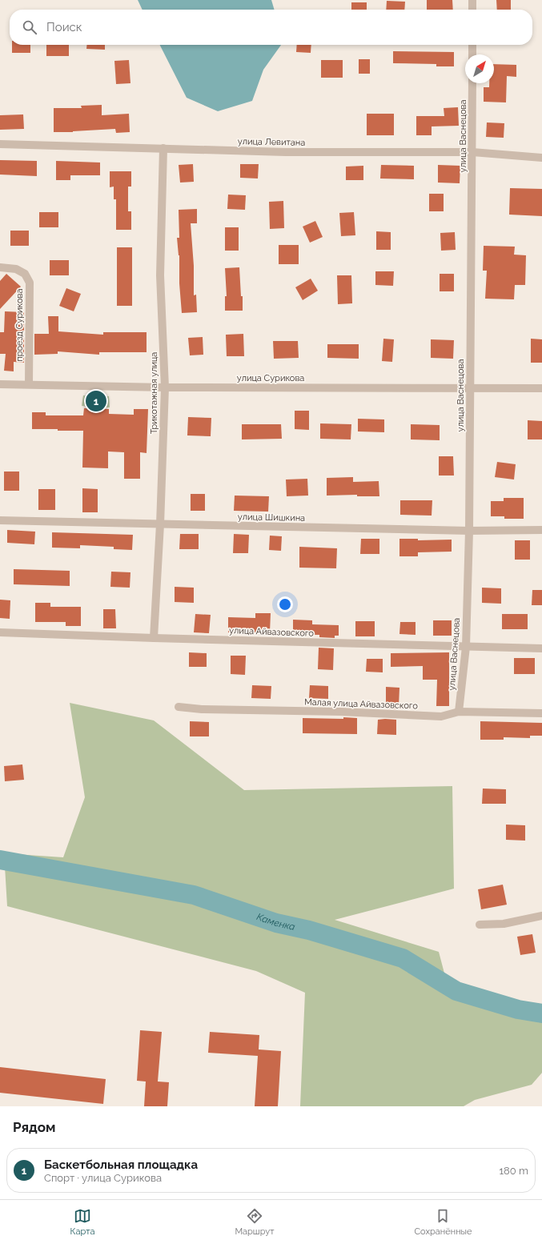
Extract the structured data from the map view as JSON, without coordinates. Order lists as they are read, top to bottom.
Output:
{
  "streets": {
    "street": [
      "улица Васнецова",
      "улица Левитана",
      "проезд Сурикова",
      "улица Сурикова",
      "Трикотажная улица",
      "улица Шишкина",
      "улица Айвазовского",
      "Малая улица Айвазовского"
    ]
  },
  "crossings": [
    ["улица Васнецова", "улица Левитана"],
    ["улица Васнецова", "улица Сурикова"],
    ["улица Васнецова", "улица Шишкина"],
    ["улица Васнецова", "улица Айвазовского"],
    ["улица Васнецова", "Малая улица Айвазовского"],
    ["улица Левитана", "Трикотажная улица"],
    ["проезд Сурикова", "улица Сурикова"],
    ["улица Сурикова", "Трикотажная улица"],
    ["Трикотажная улица", "улица Шишкина"],
    ["Трикотажная улица", "улица Айвазовского"]
  ],
  "water": ["Каменка"],
  "north": "top right",
  "page": {
    "search": "Поиск",
    "pins": "1",
    "heading": "Рядом",
    "list": [
      {
        "mark": "1",
        "name": "Баскетбольная площадка",
        "note": "Спорт · улица Сурикова",
        "value": "180 m"
      }
    ],
    "nav": ["Карта", "Маршрут", "Сохранённые"]
  }
}
